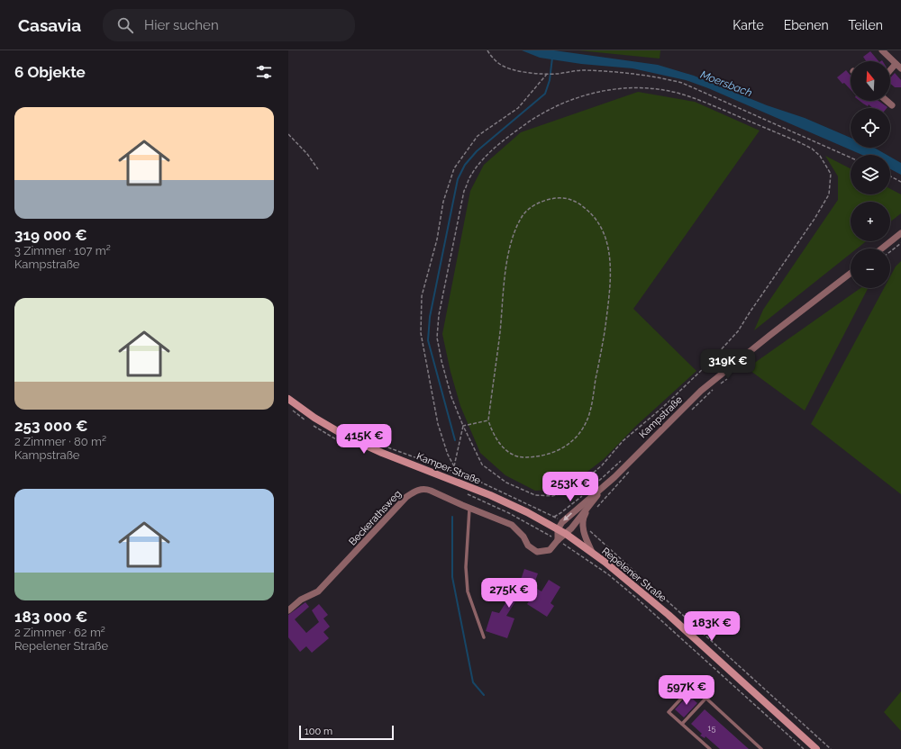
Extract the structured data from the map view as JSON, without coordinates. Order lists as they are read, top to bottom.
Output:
{
  "streets": {
    "main road": ["Kamper Straße", "Repelener Straße"],
    "street": ["Kampstraße", "Beckerathsweg"]
  },
  "crossings": [
    ["Kampstraße", "Kamper Straße"],
    ["Kampstraße", "Beckerathsweg"],
    ["Kampstraße", "Repelener Straße"],
    ["Kamper Straße", "Beckerathsweg"],
    ["Kamper Straße", "Repelener Straße"],
    ["Beckerathsweg", "Repelener Straße"]
  ],
  "water": ["Moersbach"],
  "house_numbers": ["15"],
  "scale_bar": "100 m",
  "north": "top",
  "page": {
    "header": "Casavia",
    "search": "Hier suchen",
    "nav": ["Karte", "Ebenen", "Teilen"],
    "heading": "6 Objekte",
    "map_buttons": ["+", "−"],
    "list": [
      {
        "name": "319 000 €",
        "note": "3 Zimmer · 107 m² · Kampstraße"
      },
      {
        "name": "253 000 €",
        "note": "2 Zimmer · 80 m² · Kampstraße"
      },
      {
        "name": "183 000 €",
        "note": "2 Zimmer · 62 m² · Repelener Straße"
      }
    ],
    "price": [
      "319K €",
      "415K €",
      "253K €",
      "275K €",
      "183K €",
      "597K €"
    ],
    "scale": "100 m"
  }
}
